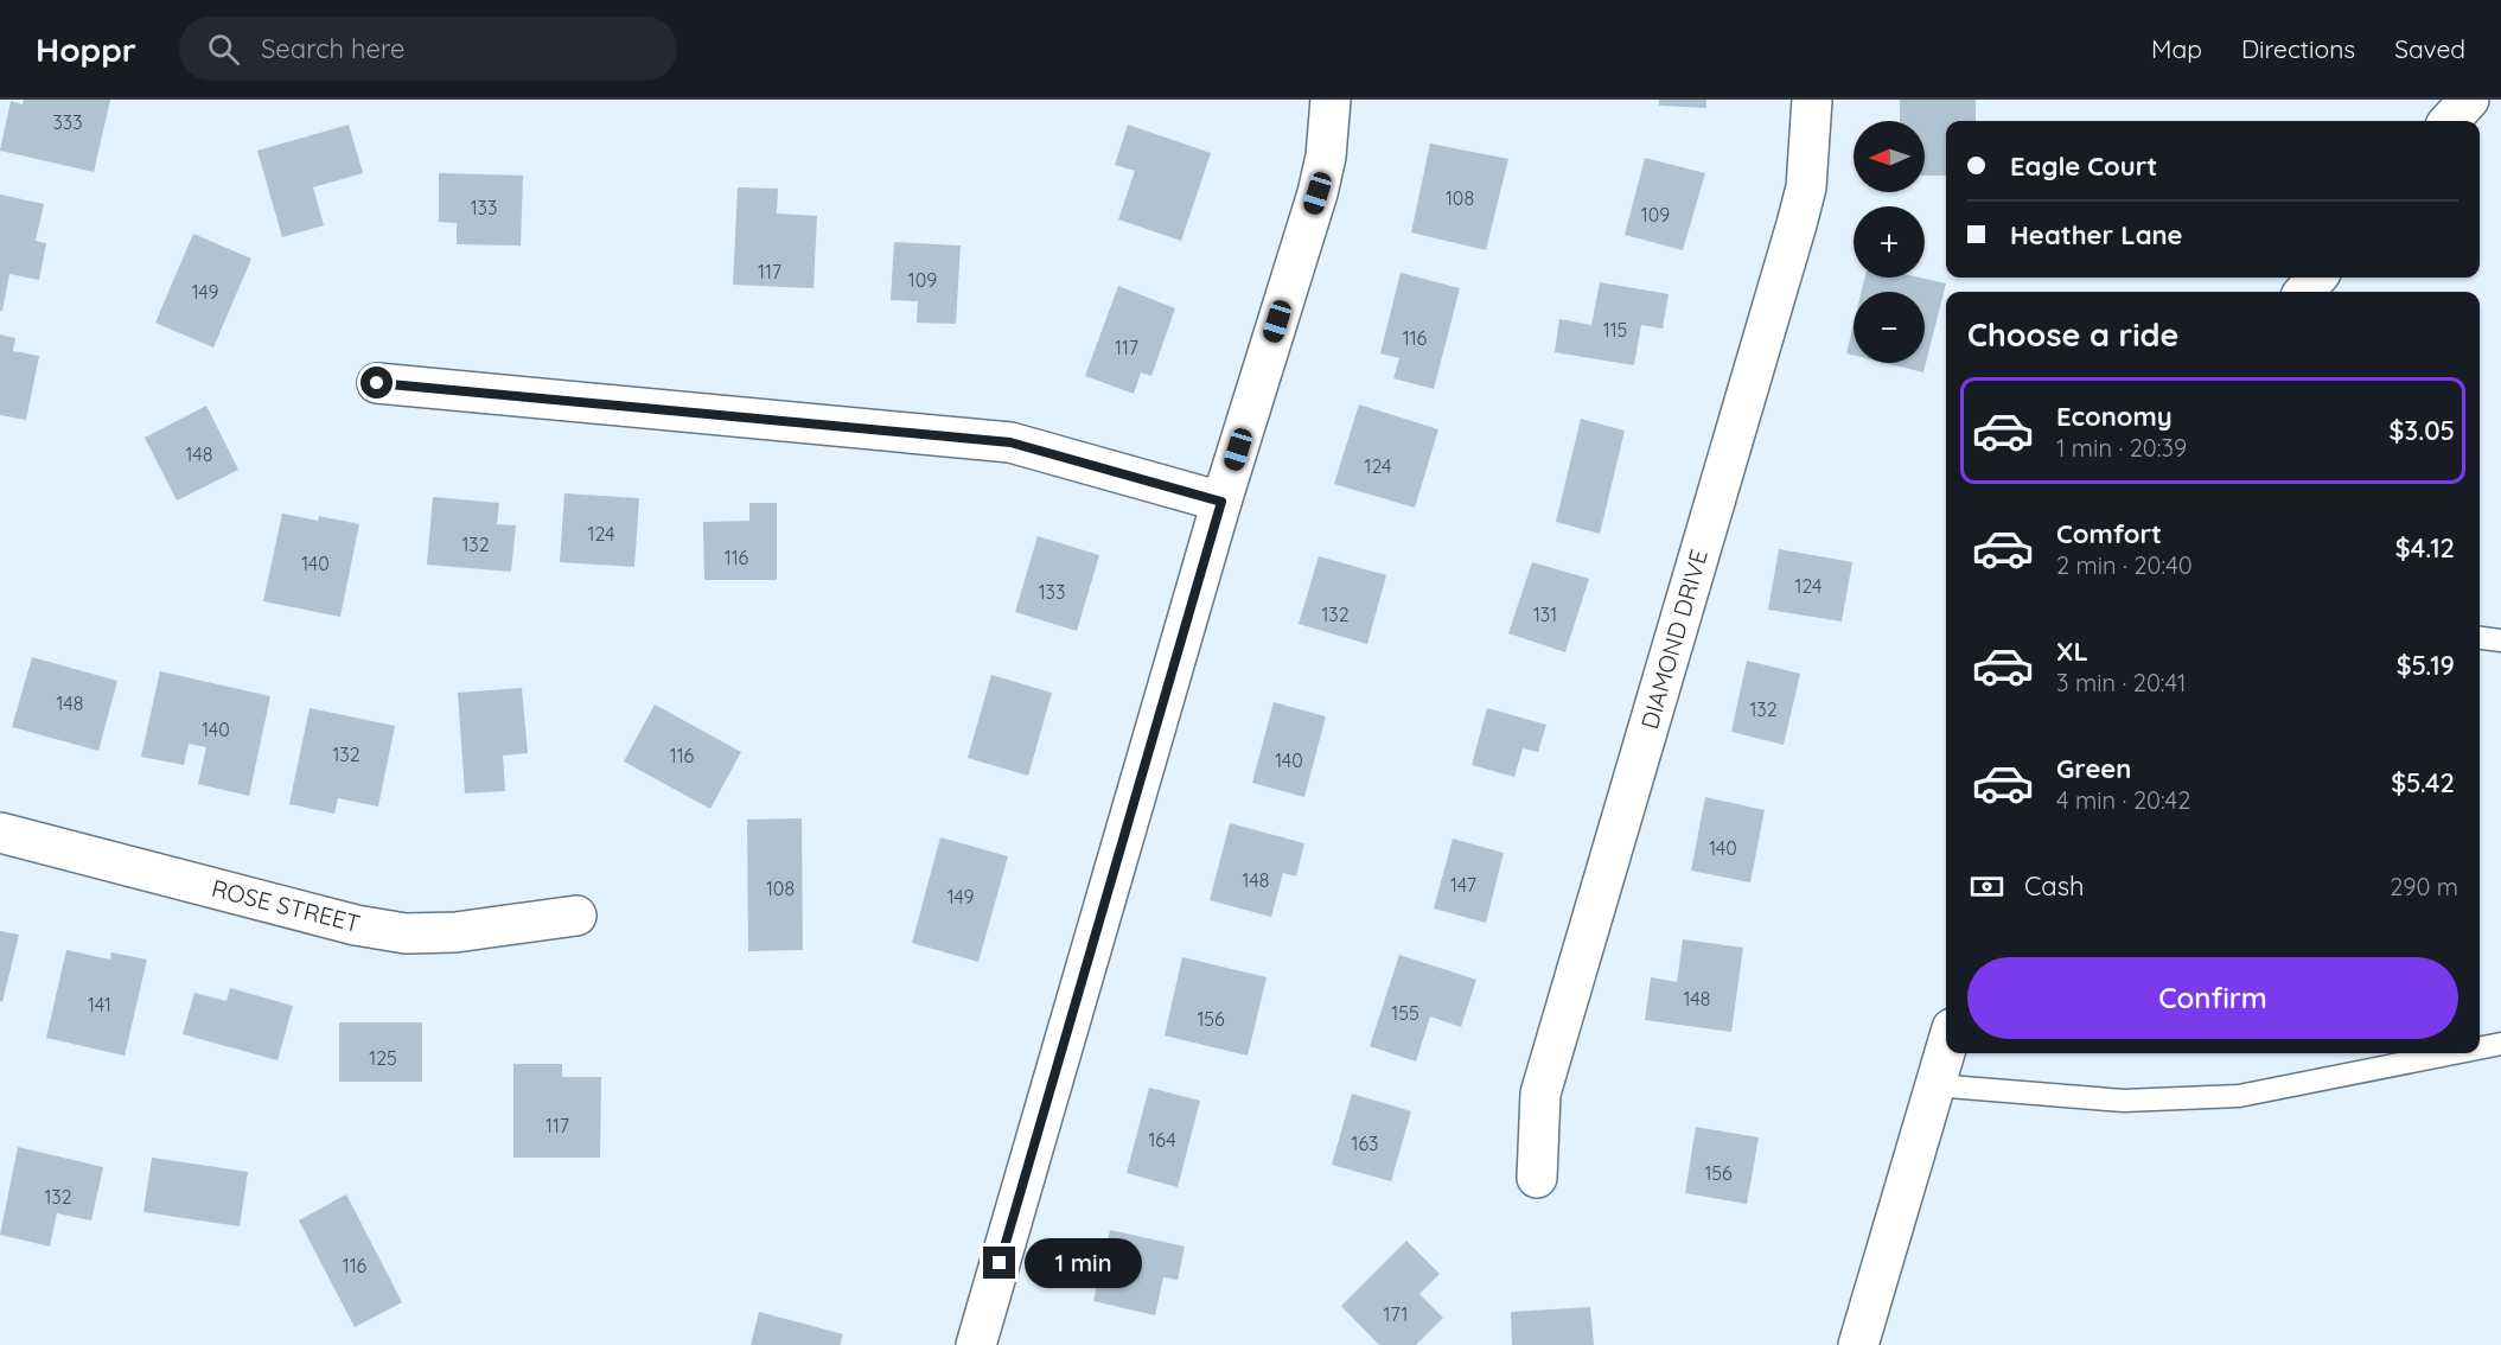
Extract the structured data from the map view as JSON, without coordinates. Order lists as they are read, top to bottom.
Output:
{
  "streets": {
    "street": ["DIAMOND DRIVE", "ROSE STREET"]
  },
  "house_numbers": [
    "333",
    "108",
    "133",
    "109",
    "117",
    "109",
    "149",
    "115",
    "116",
    "117",
    "148",
    "124",
    "124",
    "132",
    "116",
    "140",
    "124",
    "133",
    "132",
    "131",
    "148",
    "132",
    "140",
    "132",
    "116",
    "140",
    "140",
    "148",
    "147",
    "108",
    "149",
    "148",
    "141",
    "155",
    "156",
    "125",
    "117",
    "164",
    "163",
    "156",
    "132",
    "116",
    "171"
  ],
  "north": "left",
  "page": {
    "header": "Hoppr",
    "search": "Search here",
    "nav": ["Map", "Directions", "Saved"],
    "map_buttons": ["+", "−"],
    "banner": ["Eagle Court", "Heather Lane"],
    "heading": "Choose a ride",
    "list": [
      {
        "name": "Economy",
        "note": "1 min · 20:39",
        "value": "$3.05"
      },
      {
        "name": "Comfort",
        "note": "2 min · 20:40",
        "value": "$4.12"
      },
      {
        "name": "XL",
        "note": "3 min · 20:41",
        "value": "$5.19"
      },
      {
        "name": "Green",
        "note": "4 min · 20:42",
        "value": "$5.42"
      }
    ],
    "pay": ["Cash", "290 m"],
    "buttons": "Confirm",
    "bubble": "1 min"
  }
}
